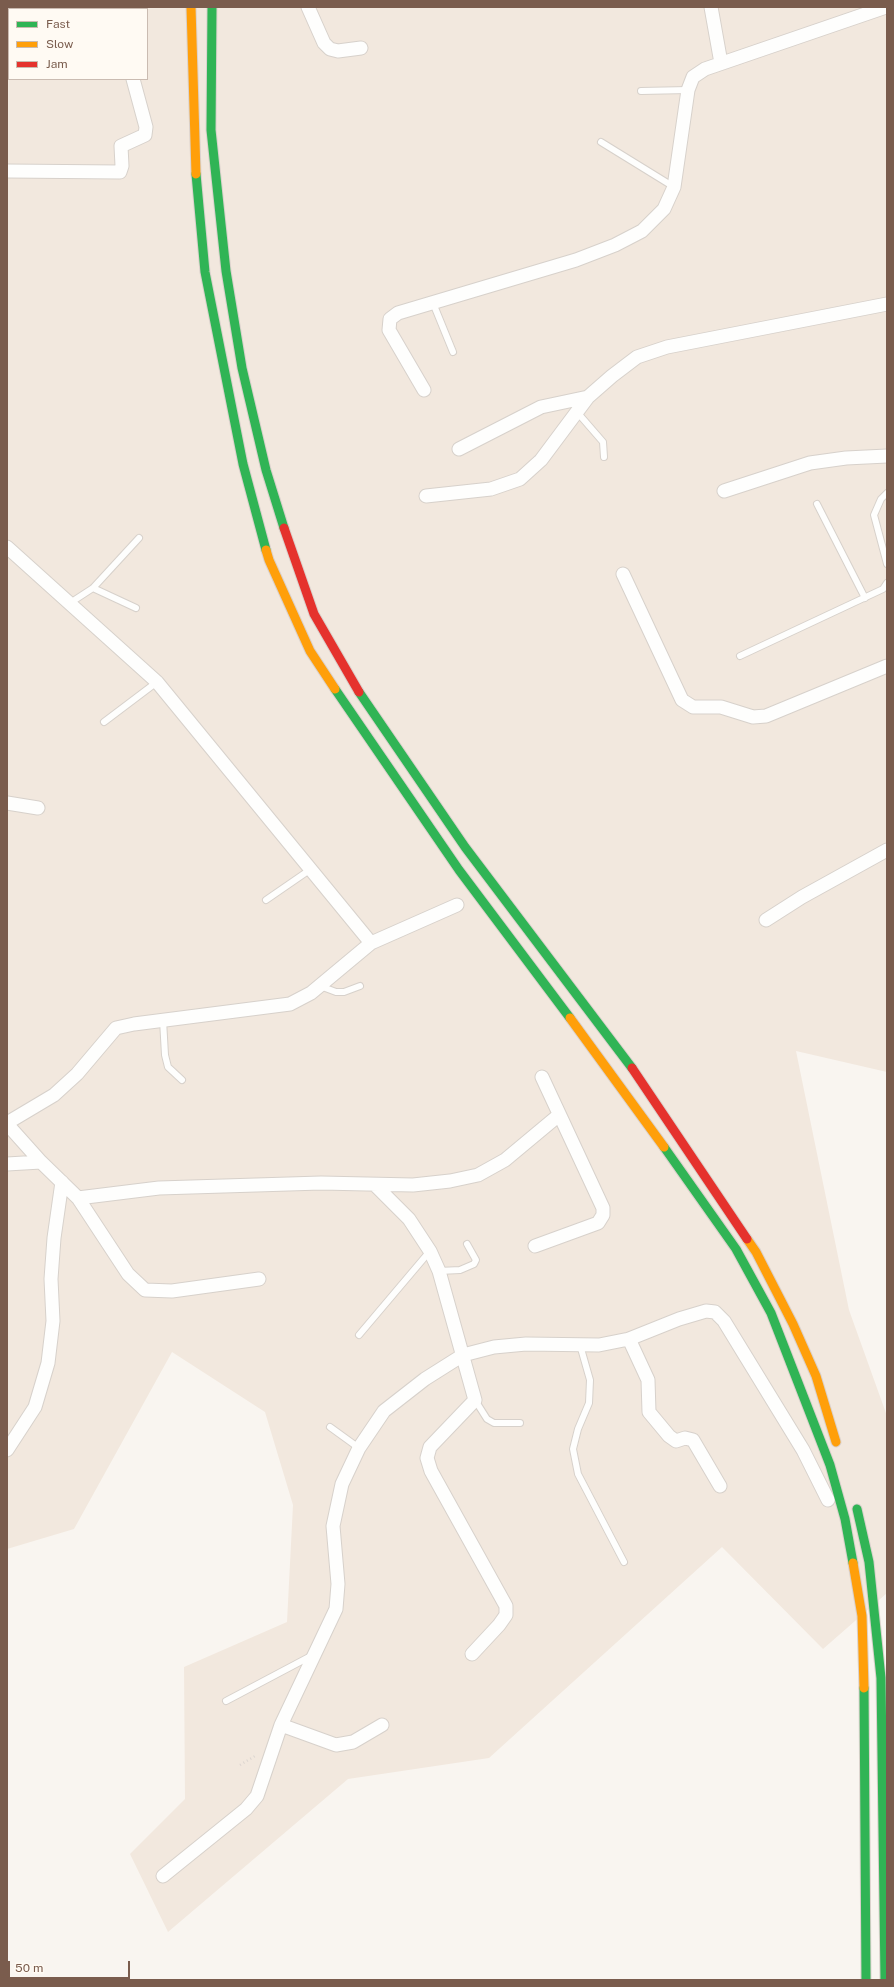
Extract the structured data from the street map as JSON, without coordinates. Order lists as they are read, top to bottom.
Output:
{
  "legend": ["Fast", "Slow", "Jam"],
  "scale_bar": "50 m"
}
